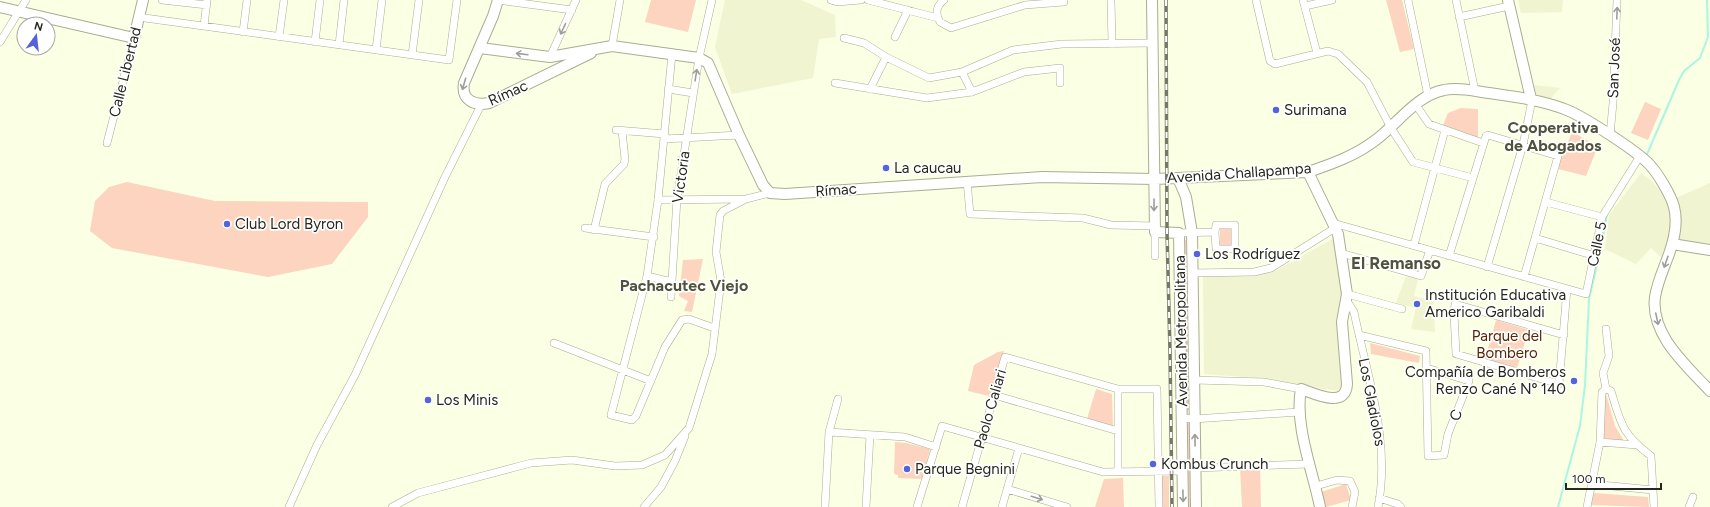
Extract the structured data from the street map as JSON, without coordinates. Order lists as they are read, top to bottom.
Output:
{
  "streets": {
    "street": [
      "San José",
      "Calle Libertad",
      "Rímac",
      "Avenida Challapampa",
      "Victoria",
      "Calle 5",
      "Avenida Metropolitana",
      "Los Gladiolos",
      "Paolo Caliari",
      "C"
    ]
  },
  "crossings": [
    ["San José", "Avenida Challapampa"],
    ["Rímac", "Avenida Challapampa"],
    ["Rímac", "Victoria"],
    ["Avenida Challapampa", "Calle 5"],
    ["Avenida Challapampa", "Avenida Metropolitana"]
  ],
  "one_way": ["San José"],
  "districts": ["Cooperativa de Abogados", "El Remanso", "Pachacutec Viejo"],
  "parks": ["Parque del Bombero"],
  "places": [
    "Surimana",
    "La caucau",
    "Club Lord Byron",
    "Los Rodríguez",
    "Institución Educativa Americo Garibaldi",
    "Compañía de Bomberos Renzo Cané Nº 140",
    "Los Minis",
    "Kombus Crunch",
    "Parque Begnini"
  ],
  "scale_bar": "100 m",
  "north": "top"
}
